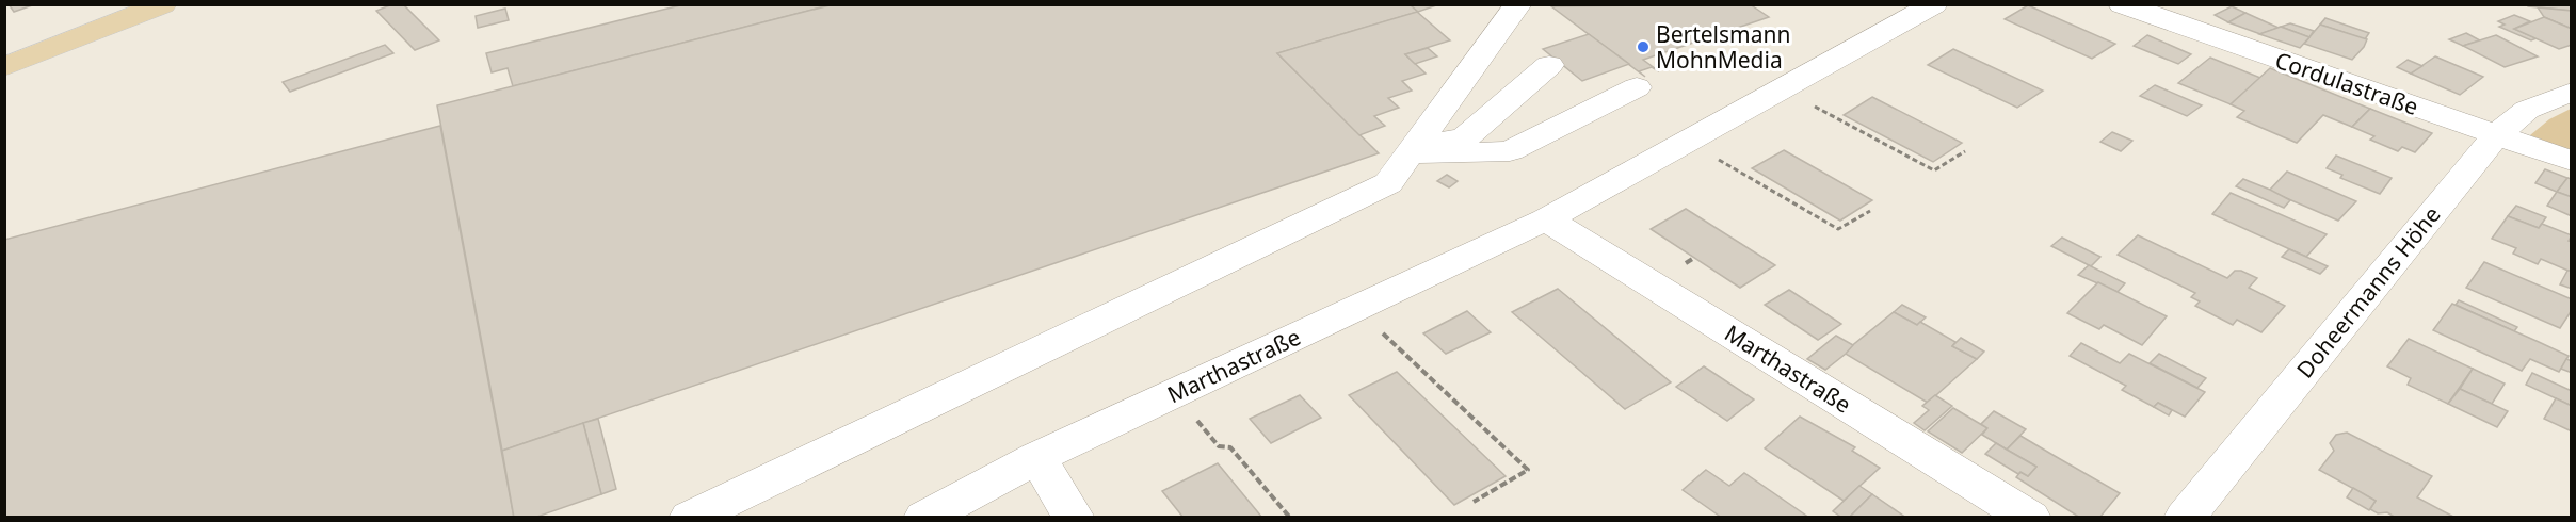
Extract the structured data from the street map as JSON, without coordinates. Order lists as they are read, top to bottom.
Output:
{
  "streets": {
    "street": ["Cordulastraße", "Doheermanns Höhe", "Marthastraße"]
  },
  "crossings": [
    ["Cordulastraße", "Doheermanns Höhe"]
  ],
  "places": ["Bertelsmann MohnMedia"]
}
